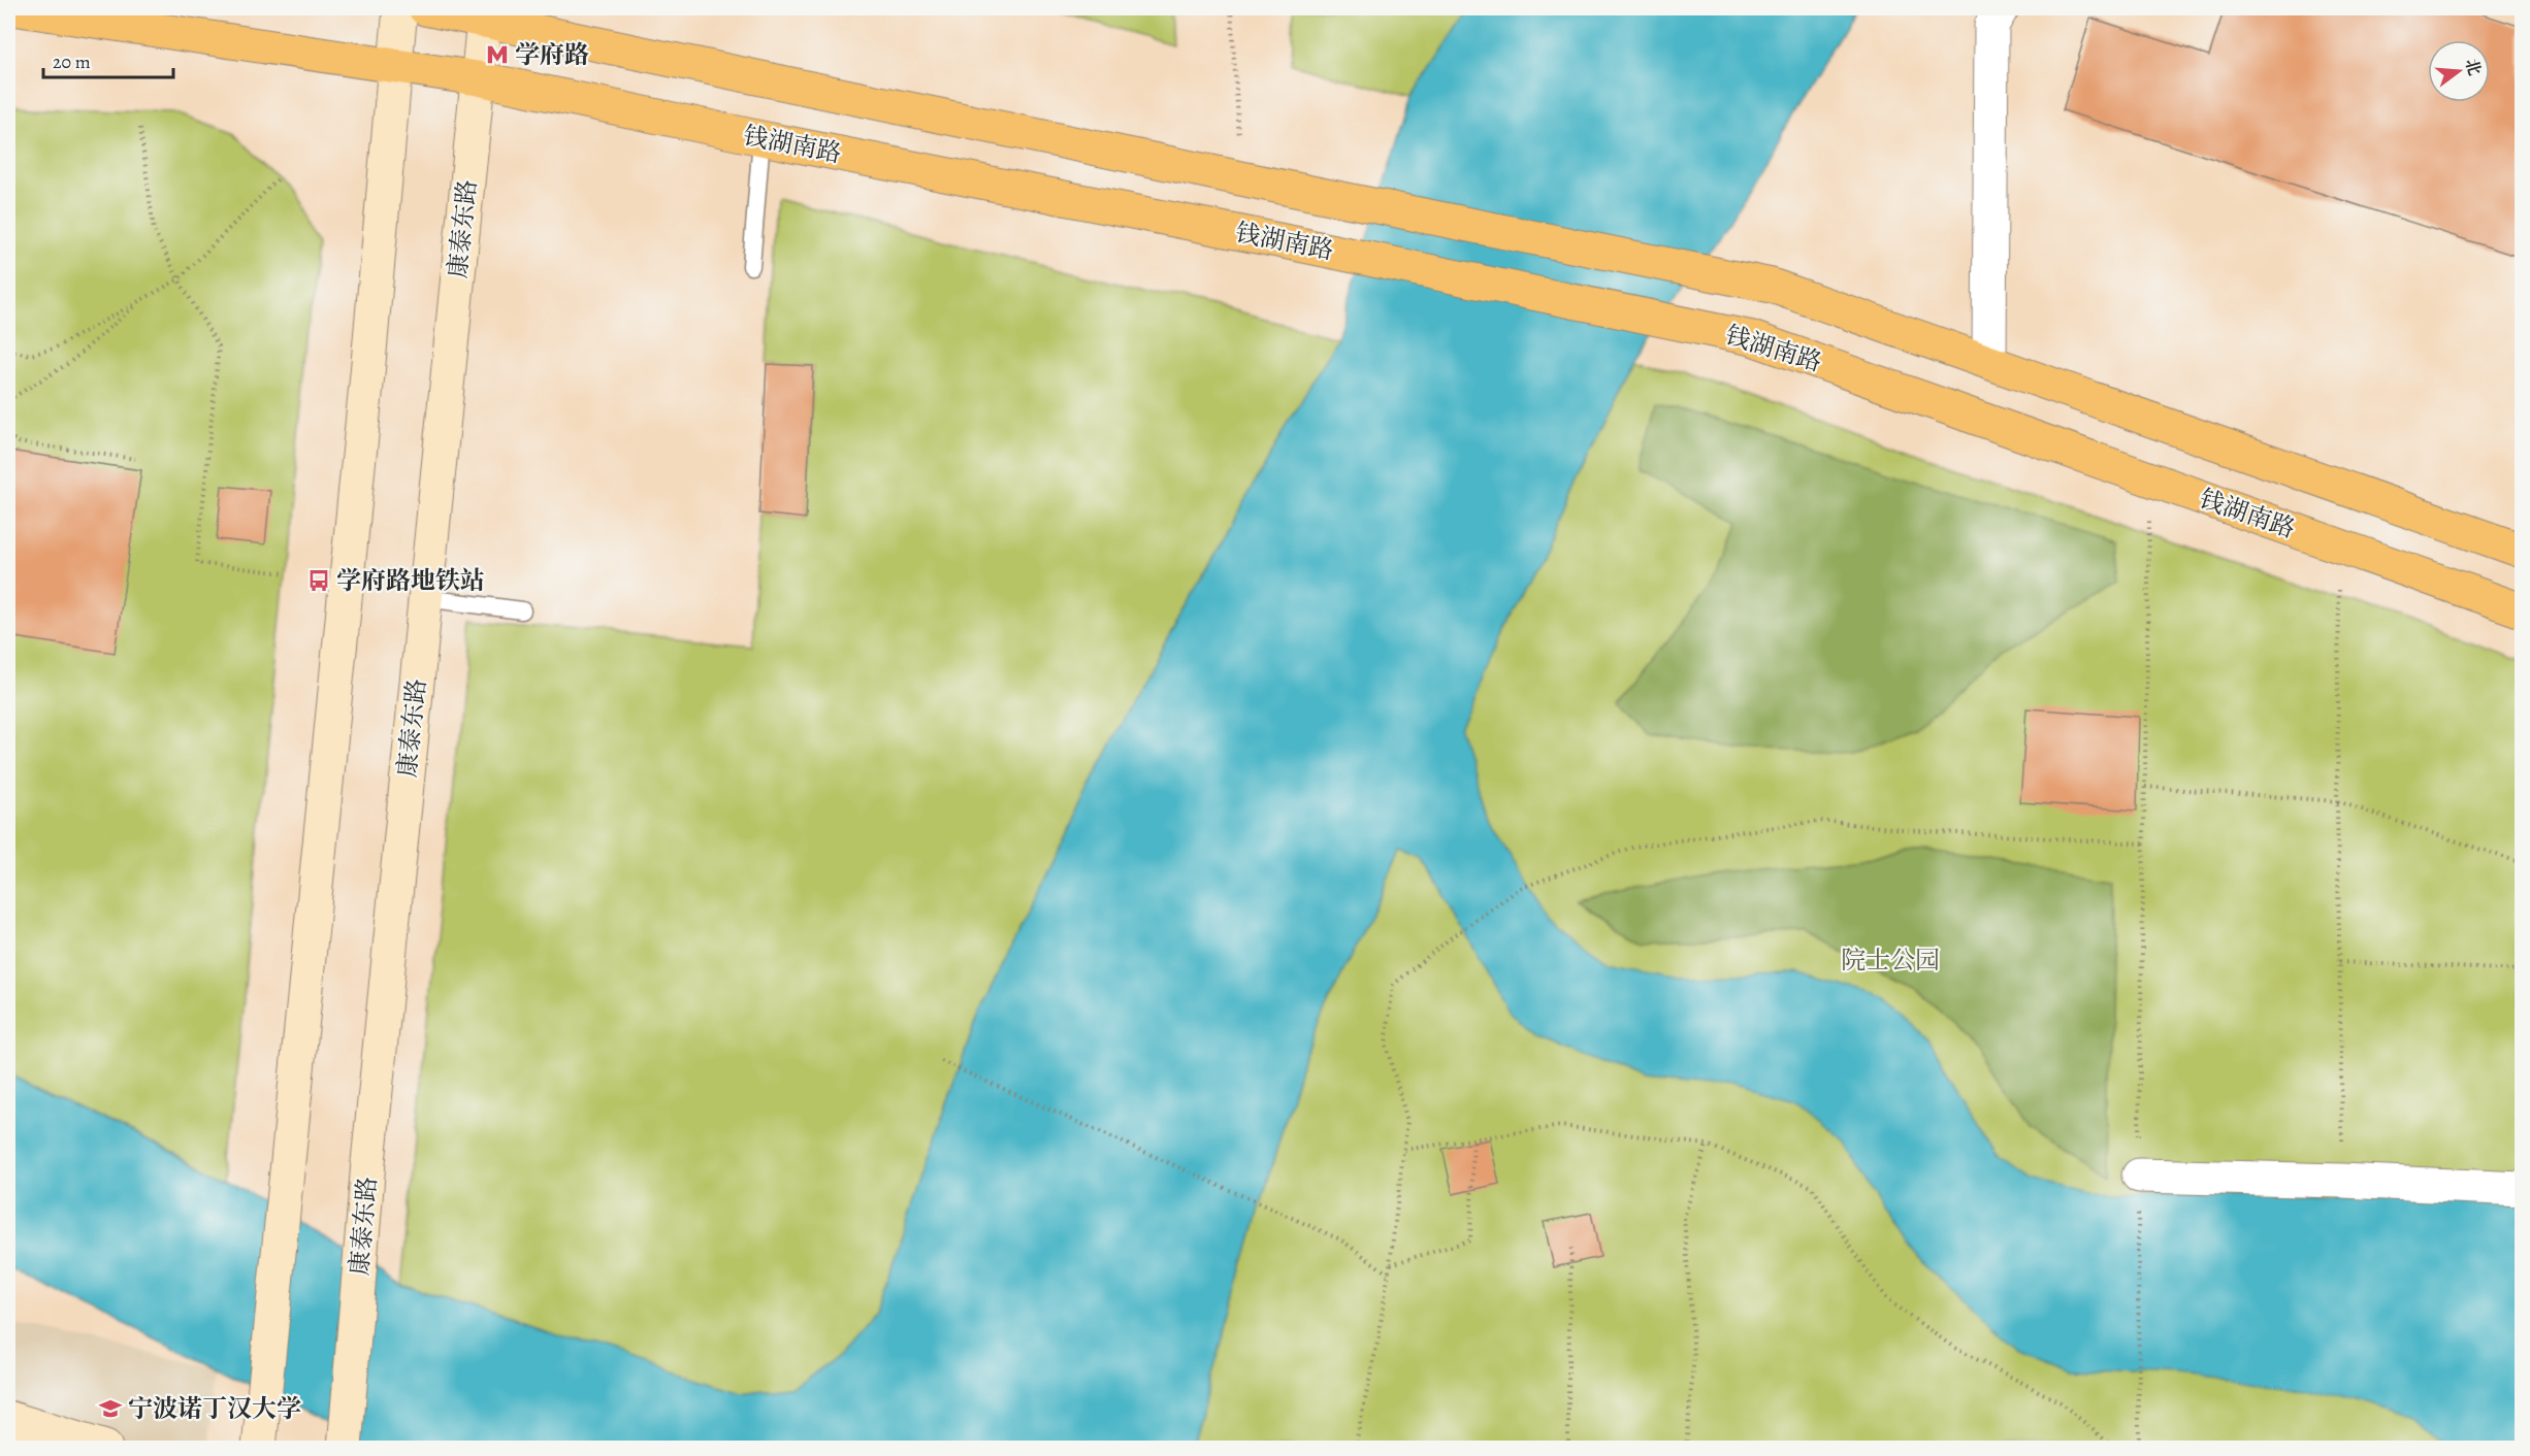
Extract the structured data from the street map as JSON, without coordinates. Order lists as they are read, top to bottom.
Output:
{
  "streets": {
    "main road": ["钱湖南路"],
    "street": ["康泰东路"]
  },
  "crossings": [
    ["钱湖南路", "康泰东路"]
  ],
  "parks": ["院士公园"],
  "places": {
    "metro station": ["学府路"],
    "bus stop": ["学府路地铁站"],
    "school or university": ["宁波诺丁汉大学"]
  },
  "scale_bar": "20 m",
  "north": "right"
}
